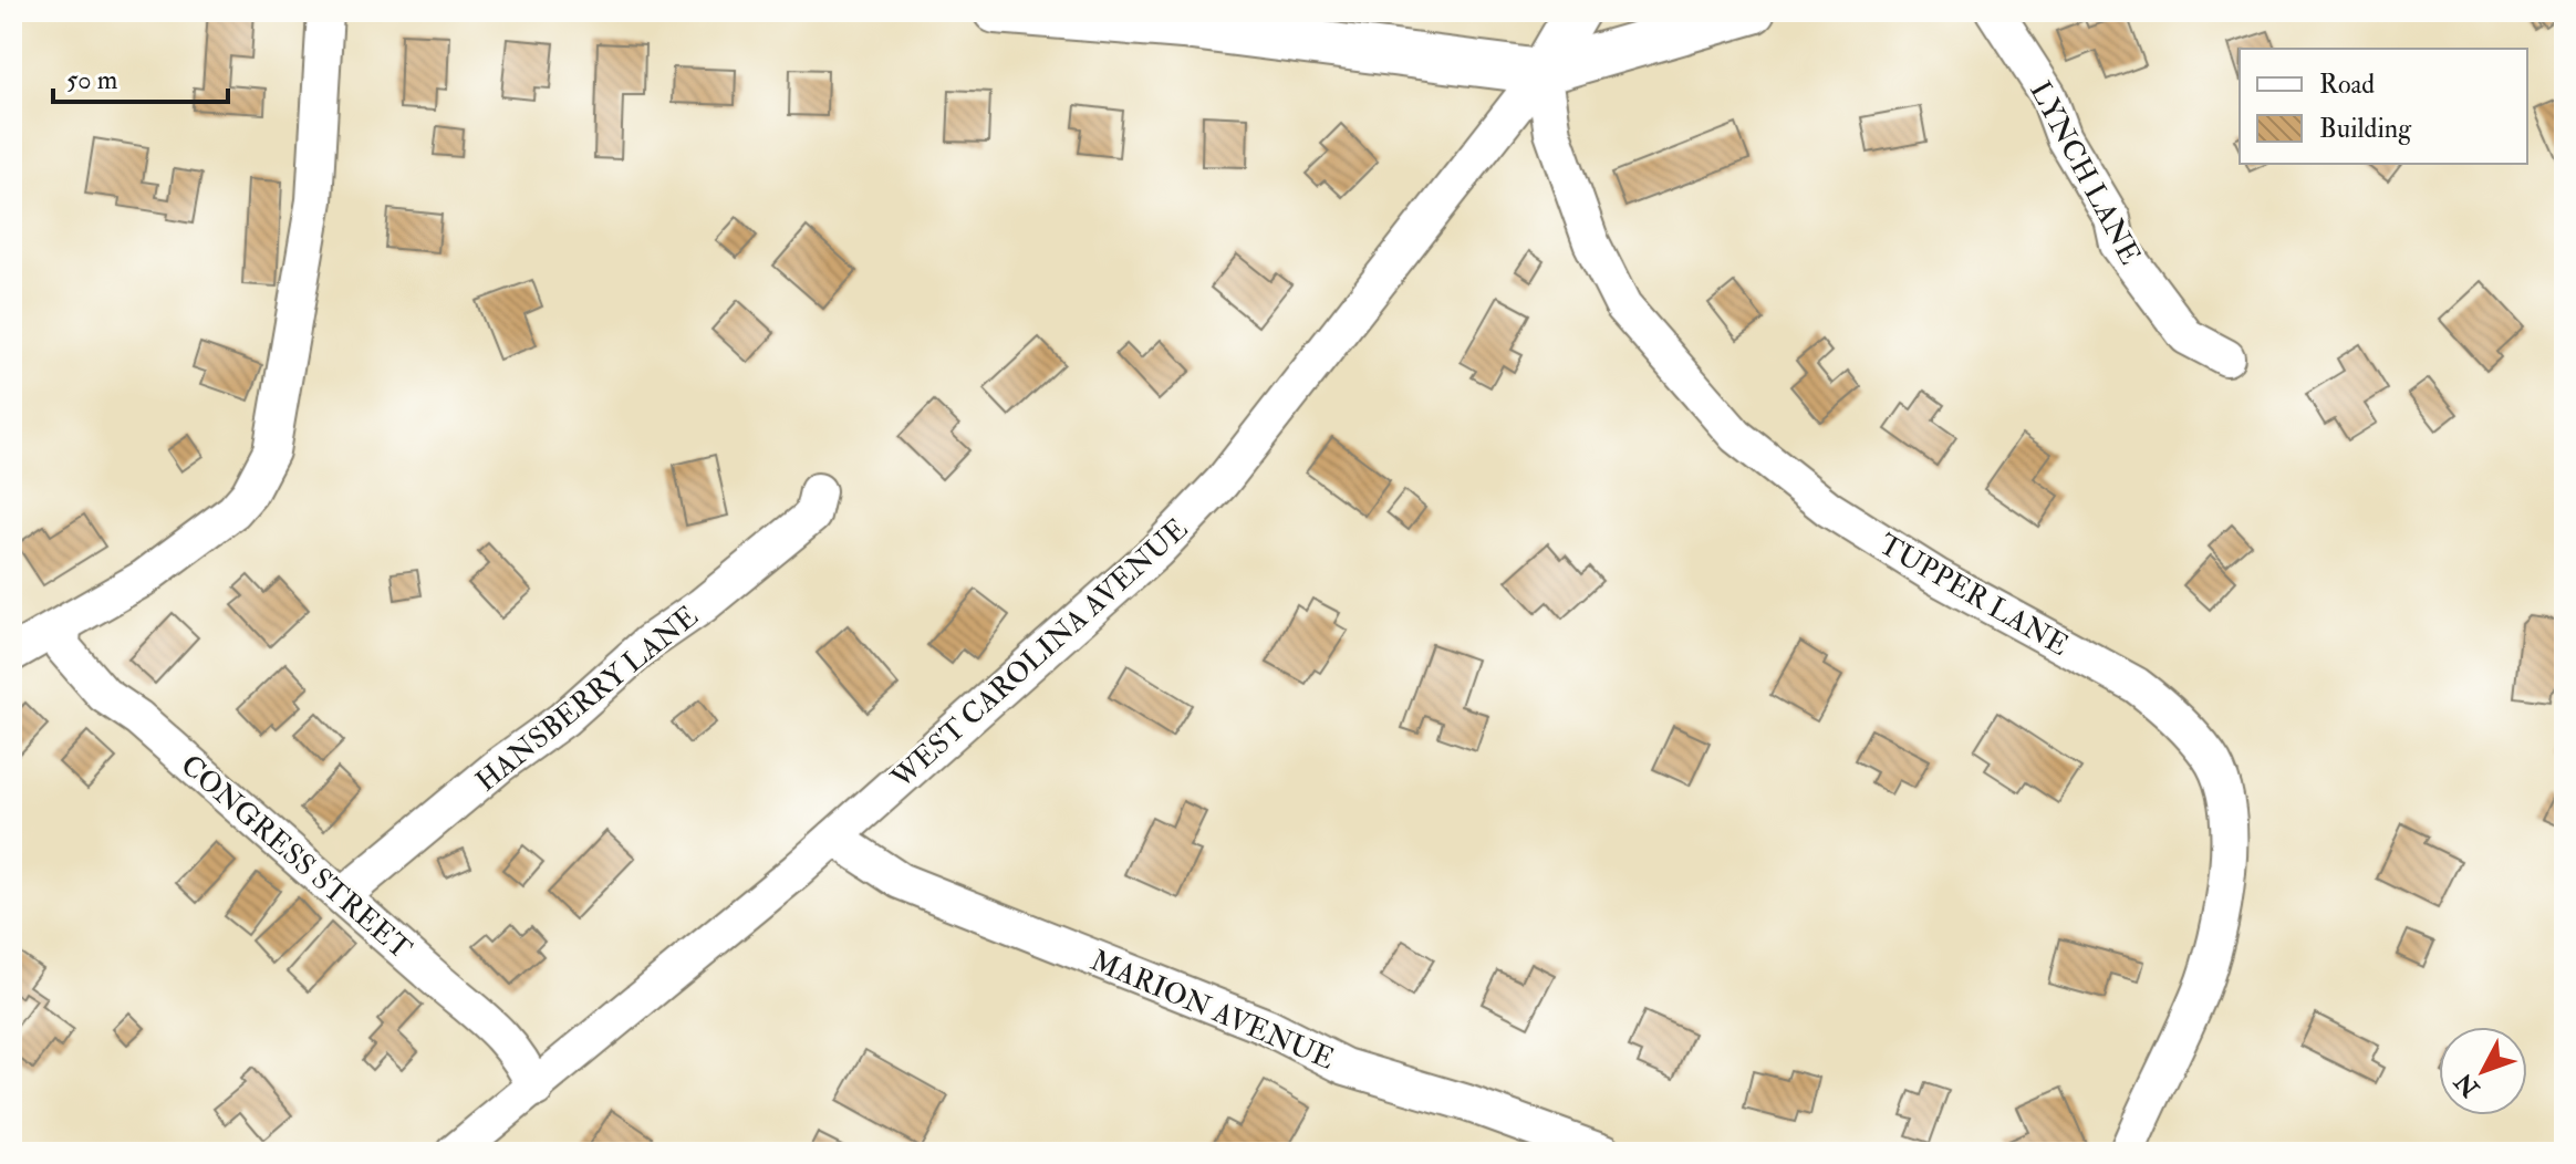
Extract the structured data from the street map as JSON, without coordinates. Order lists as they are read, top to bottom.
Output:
{
  "streets": {
    "street": [
      "LYNCH LANE",
      "TUPPER LANE",
      "WEST CAROLINA AVENUE",
      "HANSBERRY LANE",
      "CONGRESS STREET",
      "MARION AVENUE"
    ]
  },
  "crossings": [
    ["TUPPER LANE", "WEST CAROLINA AVENUE"],
    ["WEST CAROLINA AVENUE", "CONGRESS STREET"],
    ["WEST CAROLINA AVENUE", "MARION AVENUE"],
    ["HANSBERRY LANE", "CONGRESS STREET"]
  ],
  "legend": ["Road", "Building"],
  "scale_bar": "50 m",
  "north": "bottom left"
}
